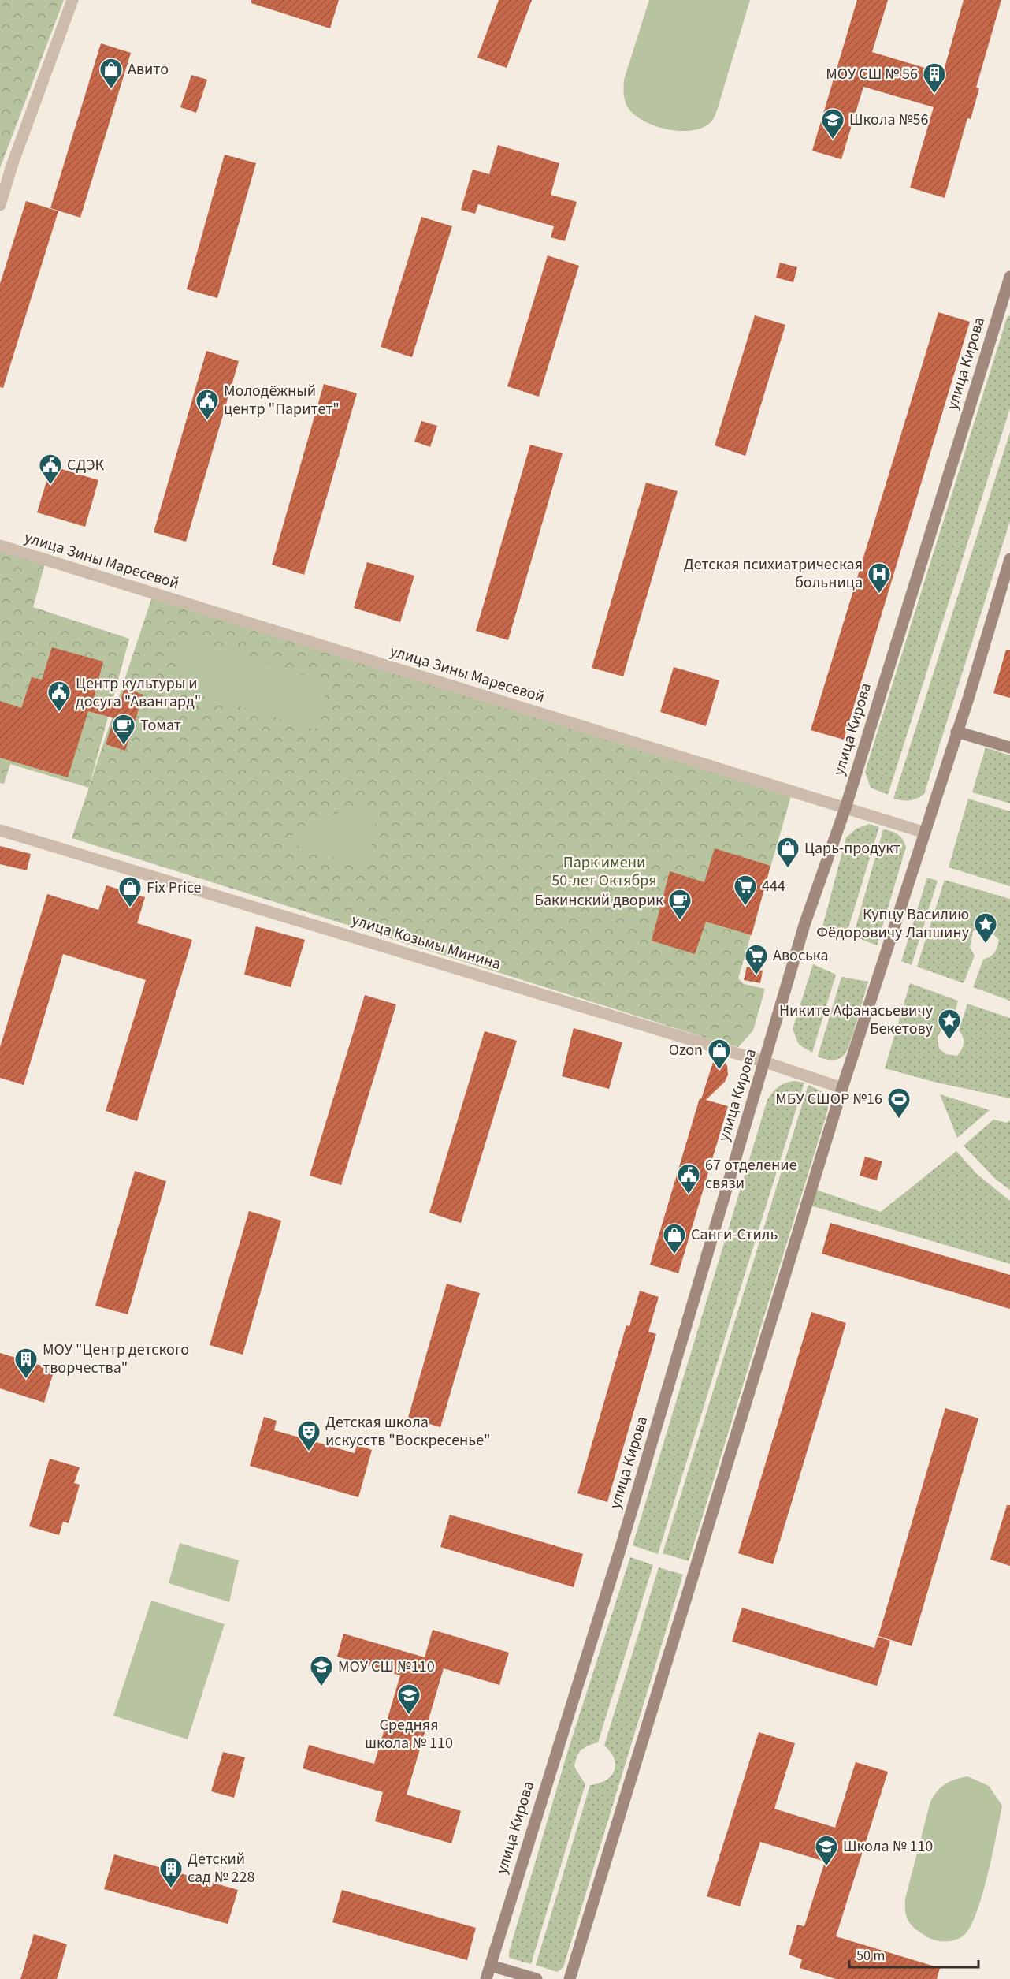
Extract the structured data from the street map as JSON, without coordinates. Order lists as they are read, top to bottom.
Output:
{
  "streets": {
    "main road": ["улица Кирова"],
    "street": ["улица Зины Маресевой", "улица Козьмы Минина"]
  },
  "crossings": [
    ["улица Кирова", "улица Зины Маресевой"],
    ["улица Кирова", "улица Козьмы Минина"]
  ],
  "parks": ["Парк имени 50-лет Октября"],
  "places": {
    "shop": [
      "Авито",
      "Царь-продукт",
      "Fix Price",
      "Ozon",
      "Санги-Стиль"
    ],
    "building": ["МОУ СШ № 56", "МОУ \"Центр детского творчества\"", "Детский сад № 228"],
    "school or university": [
      "Школа №56",
      "МОУ СШ №110",
      "Средняя школа № 110",
      "Школа № 110"
    ],
    "public building": [
      "Молодёжный центр \"Паритет\"",
      "СДЭК",
      "Центр культуры и досуга \"Авангард\"",
      "67 отделение связи"
    ],
    "hospital": ["Детская психиатрическая больница"],
    "cafe": ["Томат", "Бакинский дворик"],
    "supermarket": ["444", "Авоська"],
    "place": ["Купцу Василию Фёдоровичу Лапшину", "Никите Афанасьевичу Бекетову"],
    "sports": ["МБУ СШОР №16"],
    "theatre": ["Детская школа искусств \"Воскресенье\""]
  },
  "scale_bar": "50 m"
}
